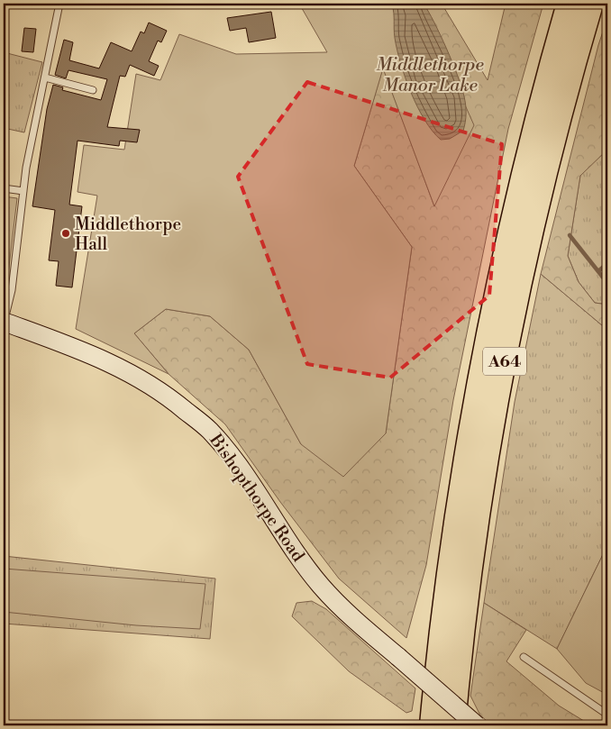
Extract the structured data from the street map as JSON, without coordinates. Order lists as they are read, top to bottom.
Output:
{
  "streets": {
    "highway": ["A64"],
    "street": ["Bishopthorpe Road"]
  },
  "water": ["Middlethorpe Manor Lake"],
  "places": ["Middlethorpe Hall"]
}
